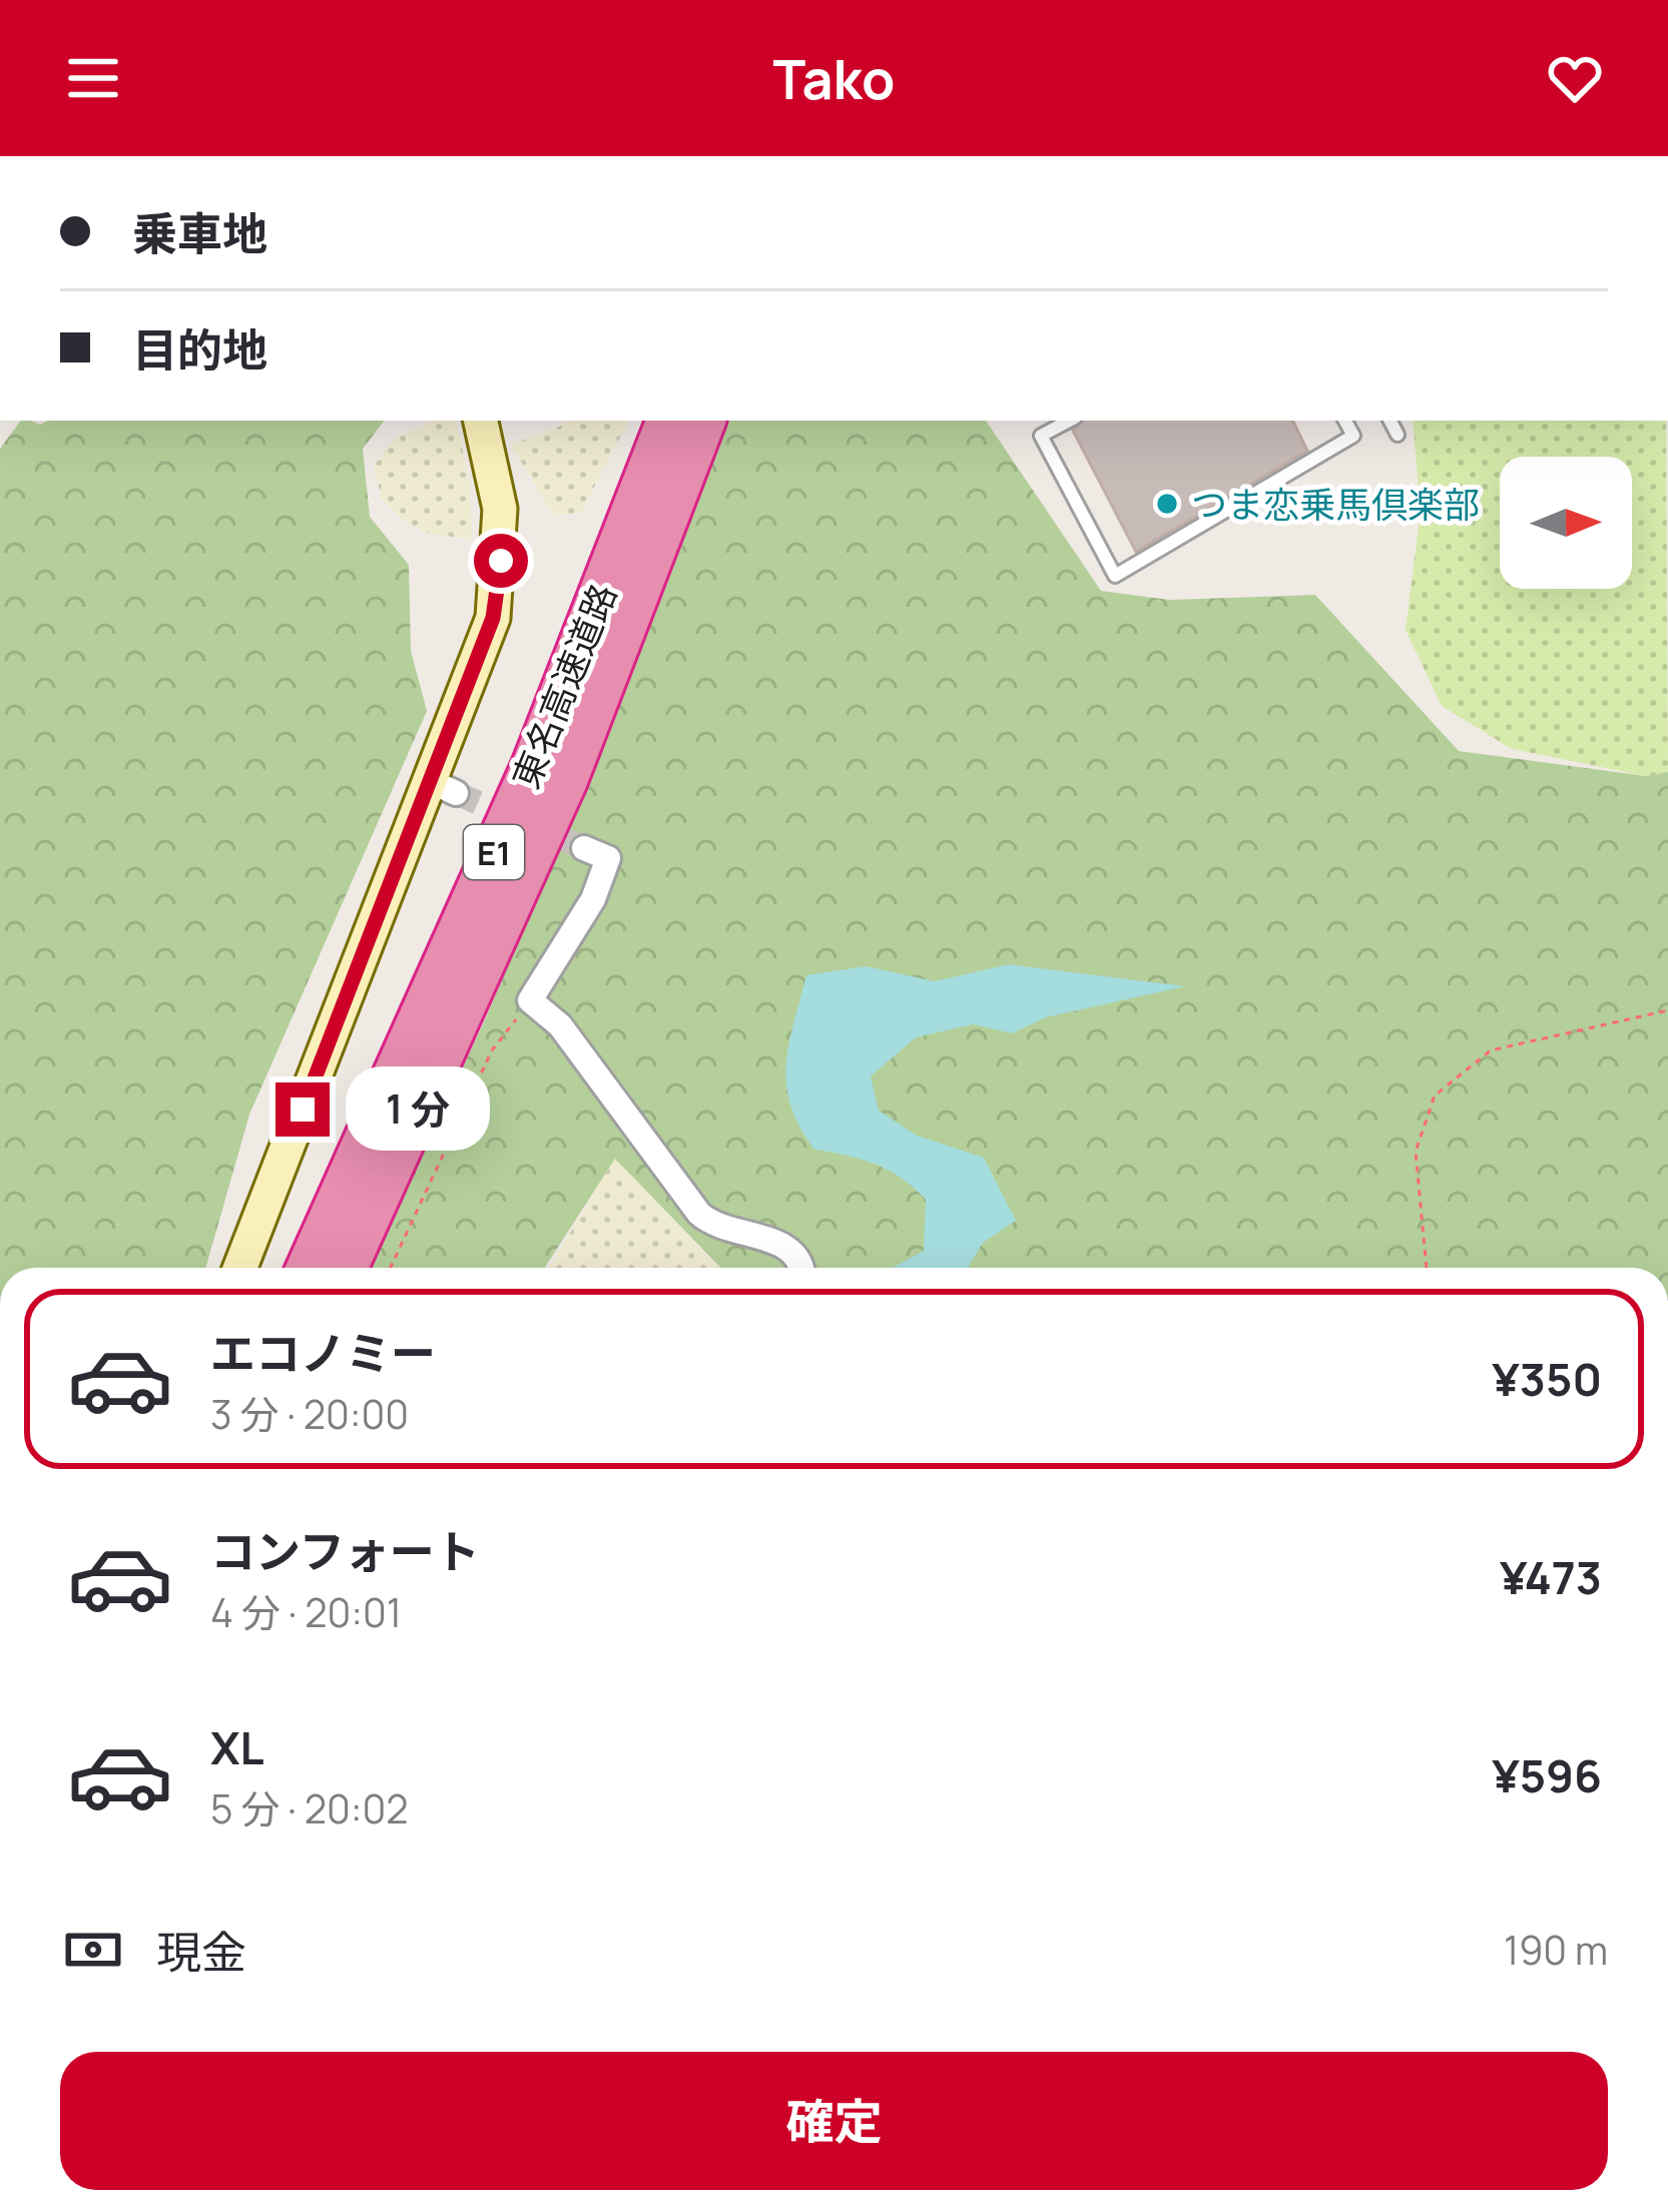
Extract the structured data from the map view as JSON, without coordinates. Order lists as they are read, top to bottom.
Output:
{
  "streets": {
    "highway": ["東名高速道路", "E1"]
  },
  "places": ["つま恋乗馬倶楽部"],
  "north": "right",
  "page": {
    "header": "Tako",
    "banner": ["乗車地", "目的地"],
    "bubble": "1 分",
    "list": [
      {
        "name": "エコノミー",
        "note": "3 分 · 20:00",
        "value": "¥350"
      },
      {
        "name": "コンフォート",
        "note": "4 分 · 20:01",
        "value": "¥473"
      },
      {
        "name": "XL",
        "note": "5 分 · 20:02",
        "value": "¥596"
      }
    ],
    "pay": ["現金", "190 m"],
    "buttons": "確定"
  }
}
